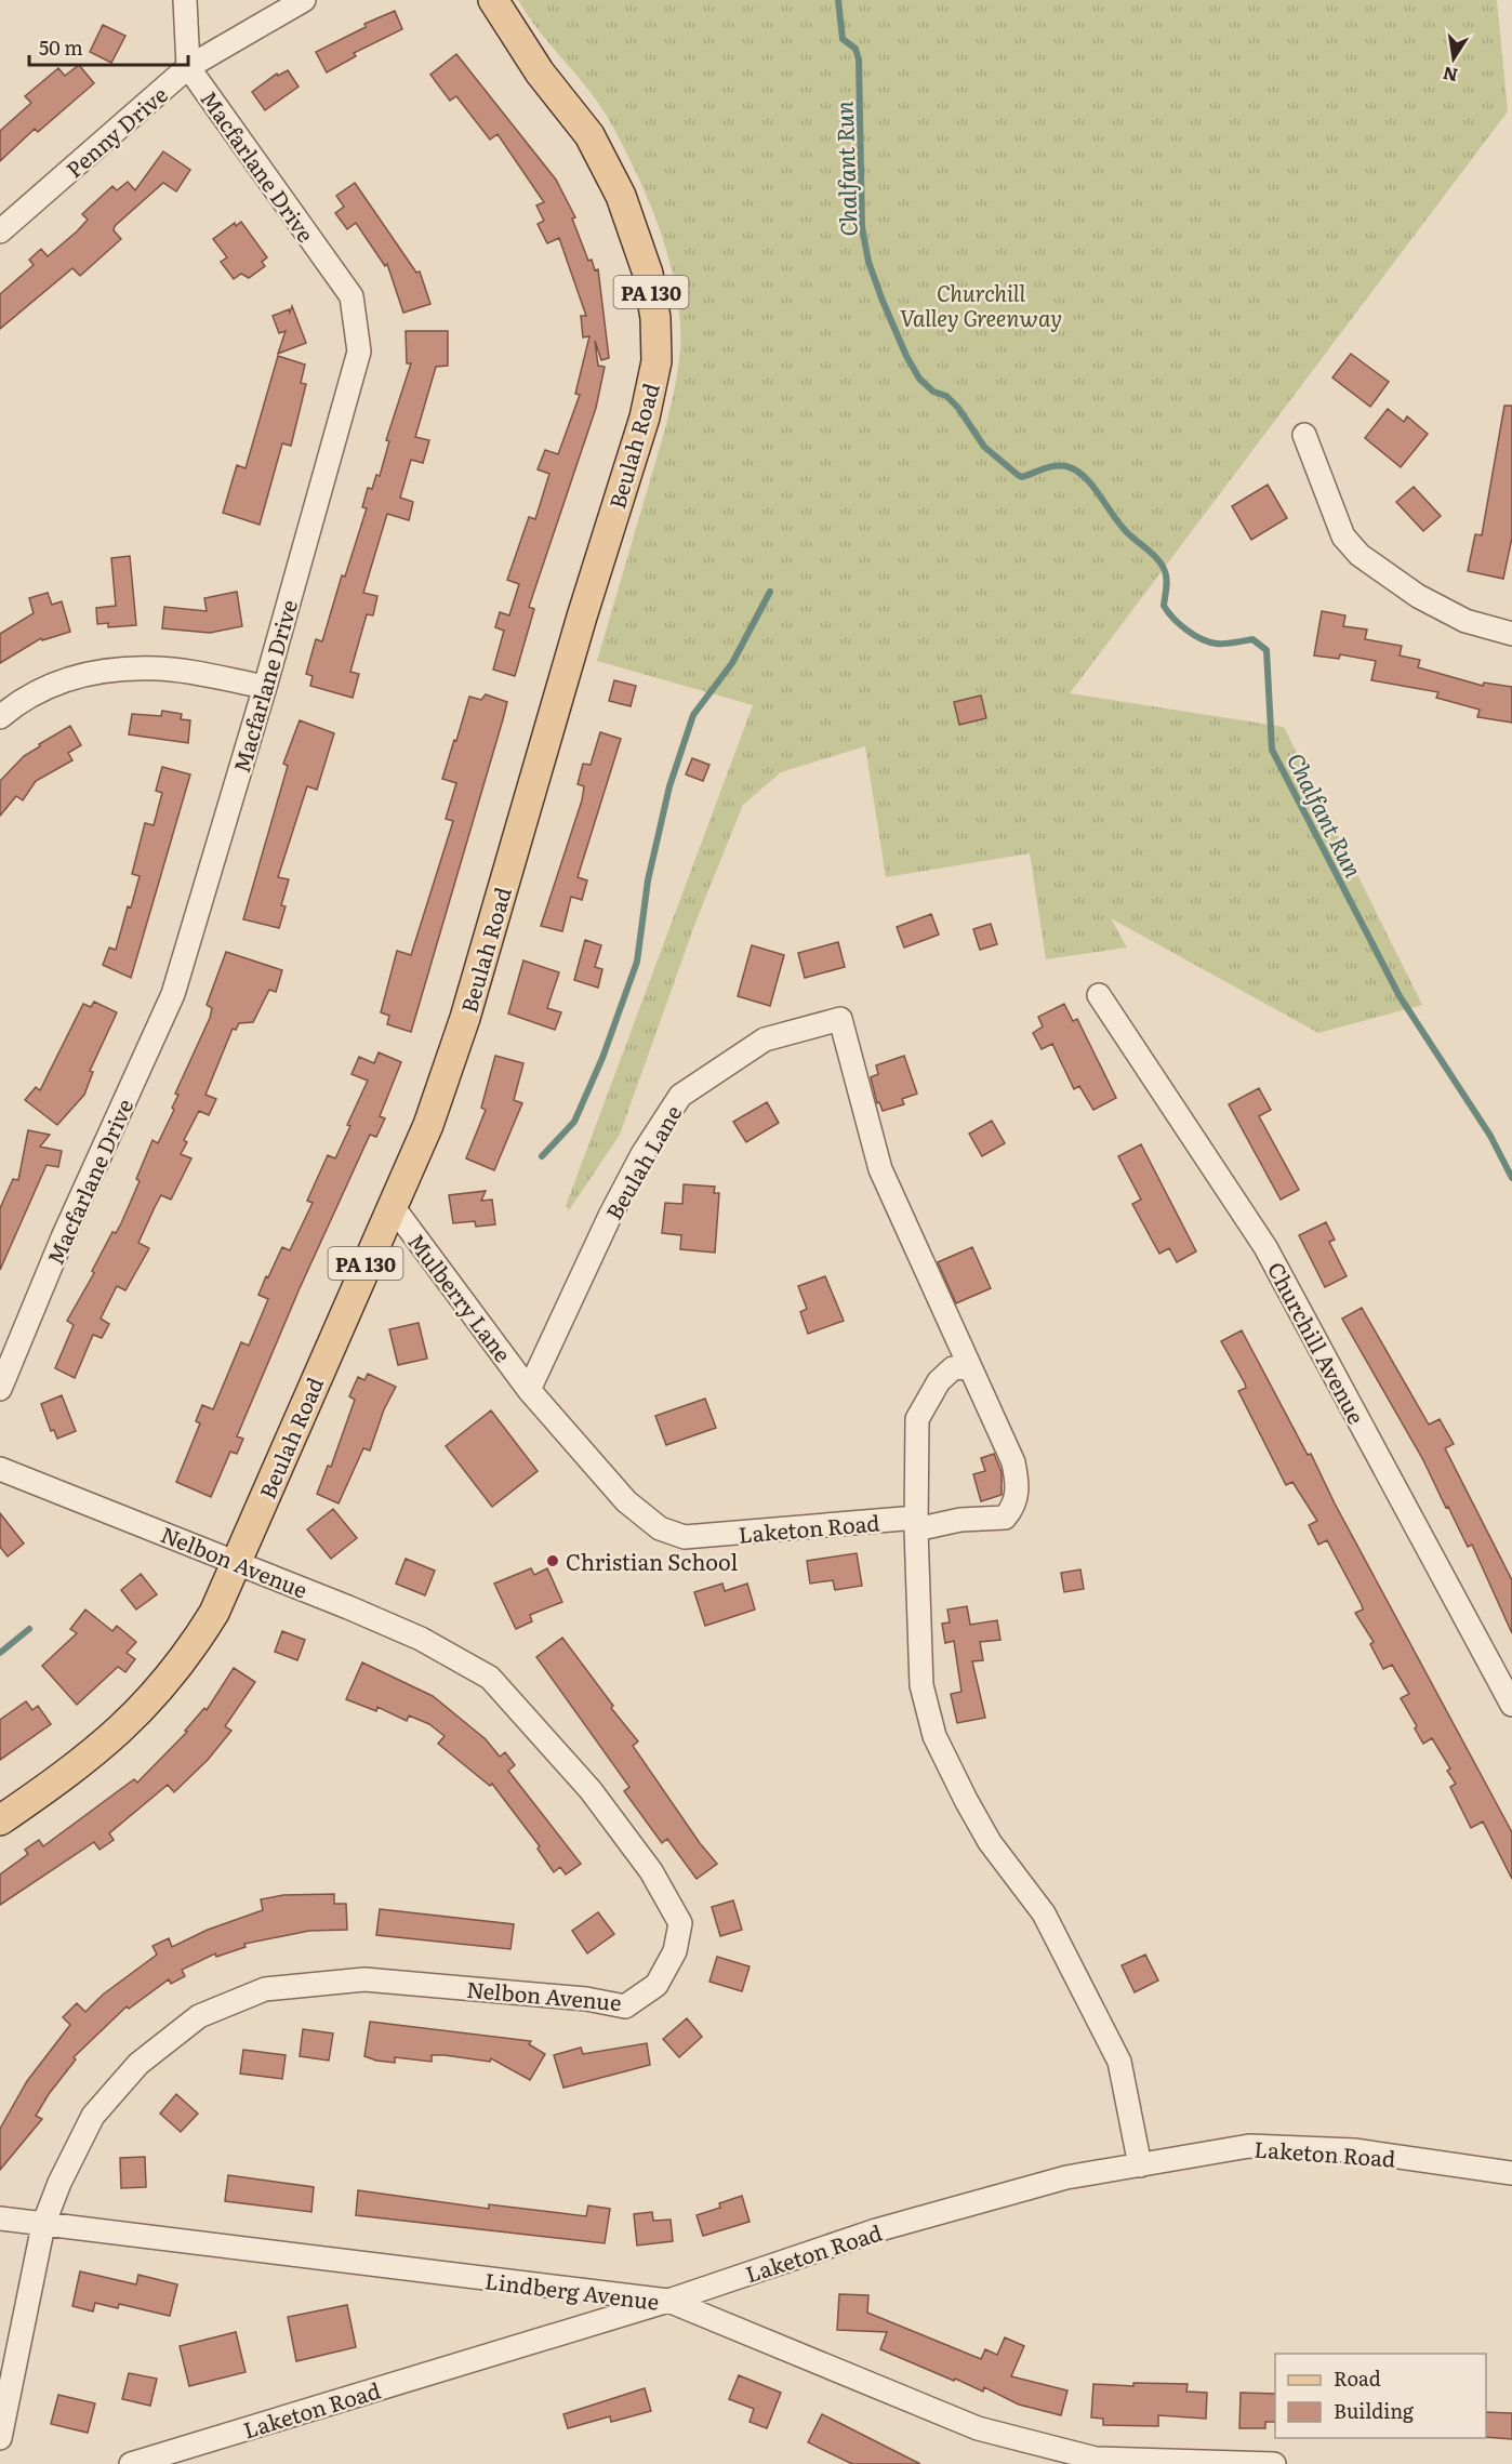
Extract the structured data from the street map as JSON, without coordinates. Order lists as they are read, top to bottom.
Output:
{
  "streets": {
    "main road": ["PA 130", "Beulah Road"],
    "street": [
      "Penny Drive",
      "Macfarlane Drive",
      "Beulah Lane",
      "Mulberry Lane",
      "Churchill Avenue",
      "Laketon Road",
      "Nelbon Avenue",
      "Lindberg Avenue"
    ]
  },
  "crossings": [
    ["Penny Drive", "Macfarlane Drive"],
    ["Beulah Road", "Mulberry Lane"],
    ["Beulah Road", "Nelbon Avenue"],
    ["Beulah Lane", "Mulberry Lane"],
    ["Beulah Lane", "Laketon Road"],
    ["Mulberry Lane", "Laketon Road"],
    ["Laketon Road", "Lindberg Avenue"],
    ["Nelbon Avenue", "Lindberg Avenue"]
  ],
  "water": ["Chalfant Run"],
  "parks": ["Churchill Valley Greenway"],
  "places": ["Christian School"],
  "legend": ["Road", "Building"],
  "scale_bar": "50 m",
  "north": "bottom"
}
